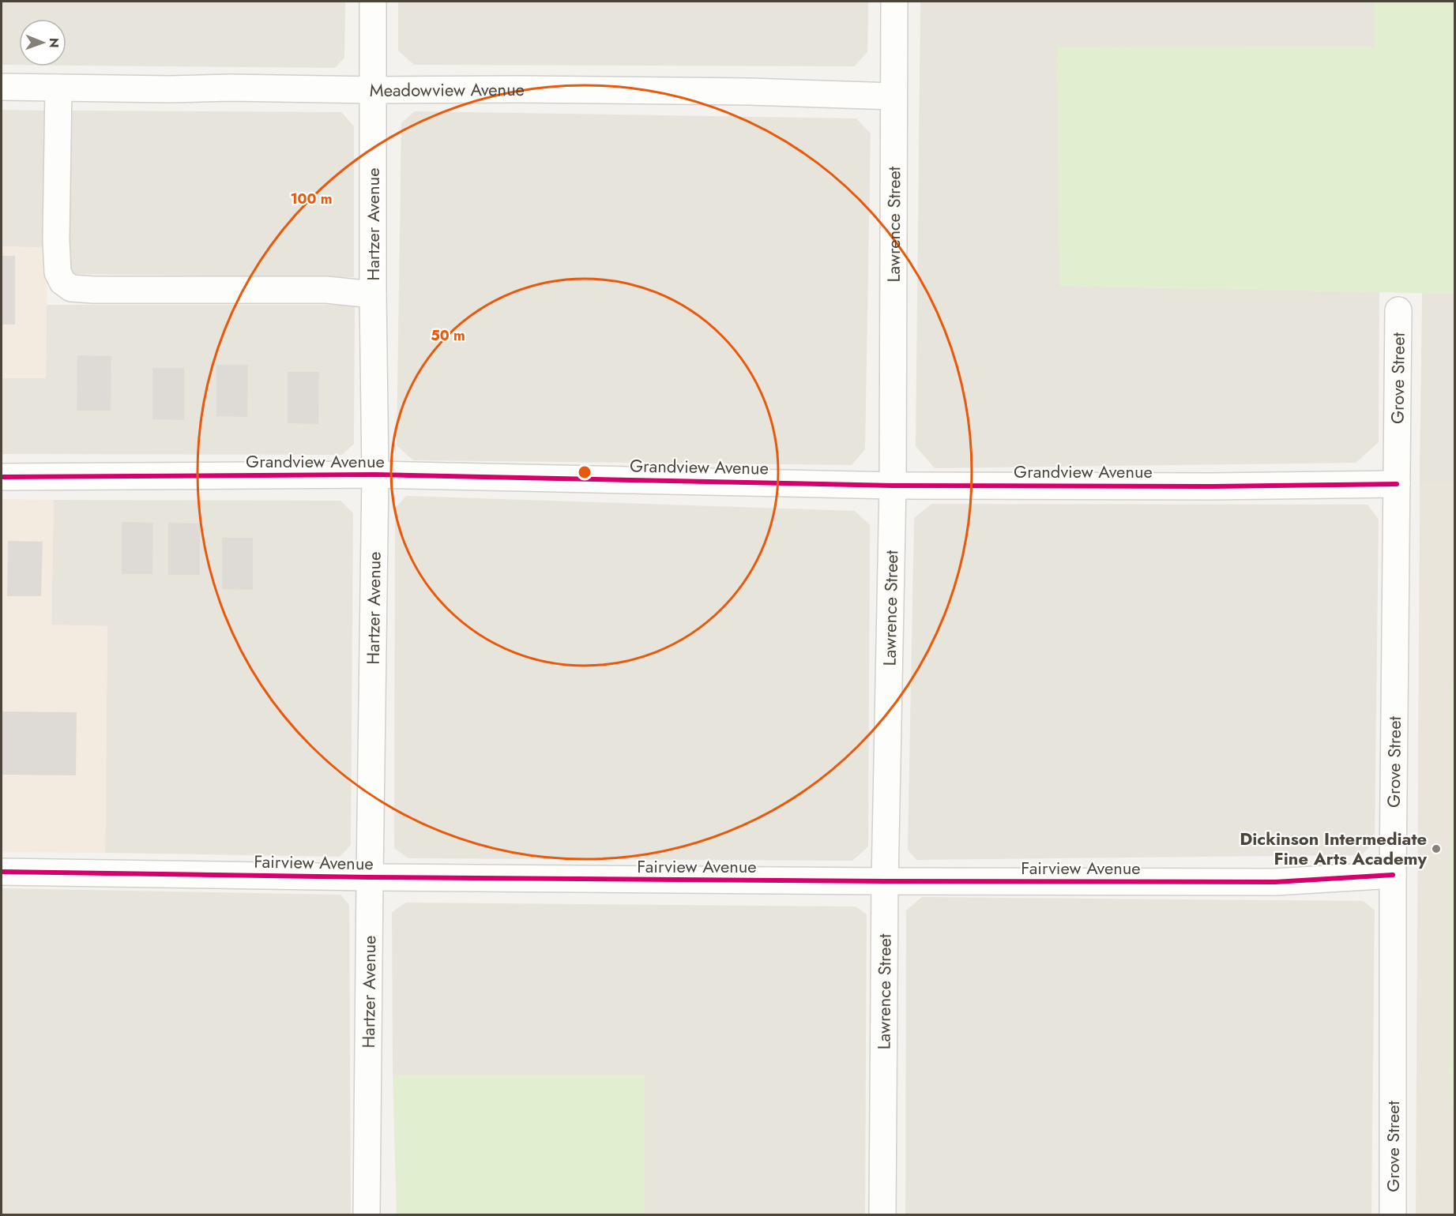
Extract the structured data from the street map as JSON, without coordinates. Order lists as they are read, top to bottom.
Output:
{
  "streets": {
    "street": [
      "Meadowview Avenue",
      "Hartzer Avenue",
      "Lawrence Street",
      "Grove Street",
      "Grandview Avenue",
      "Fairview Avenue"
    ]
  },
  "crossings": [
    ["Meadowview Avenue", "Hartzer Avenue"],
    ["Meadowview Avenue", "Lawrence Street"],
    ["Hartzer Avenue", "Grandview Avenue"],
    ["Hartzer Avenue", "Fairview Avenue"],
    ["Lawrence Street", "Grandview Avenue"],
    ["Lawrence Street", "Fairview Avenue"],
    ["Grove Street", "Grandview Avenue"],
    ["Grove Street", "Fairview Avenue"]
  ],
  "places": ["Dickinson Intermediate Fine Arts Academy"],
  "north": "right",
  "rings": ["100 m", "50 m"]
}
